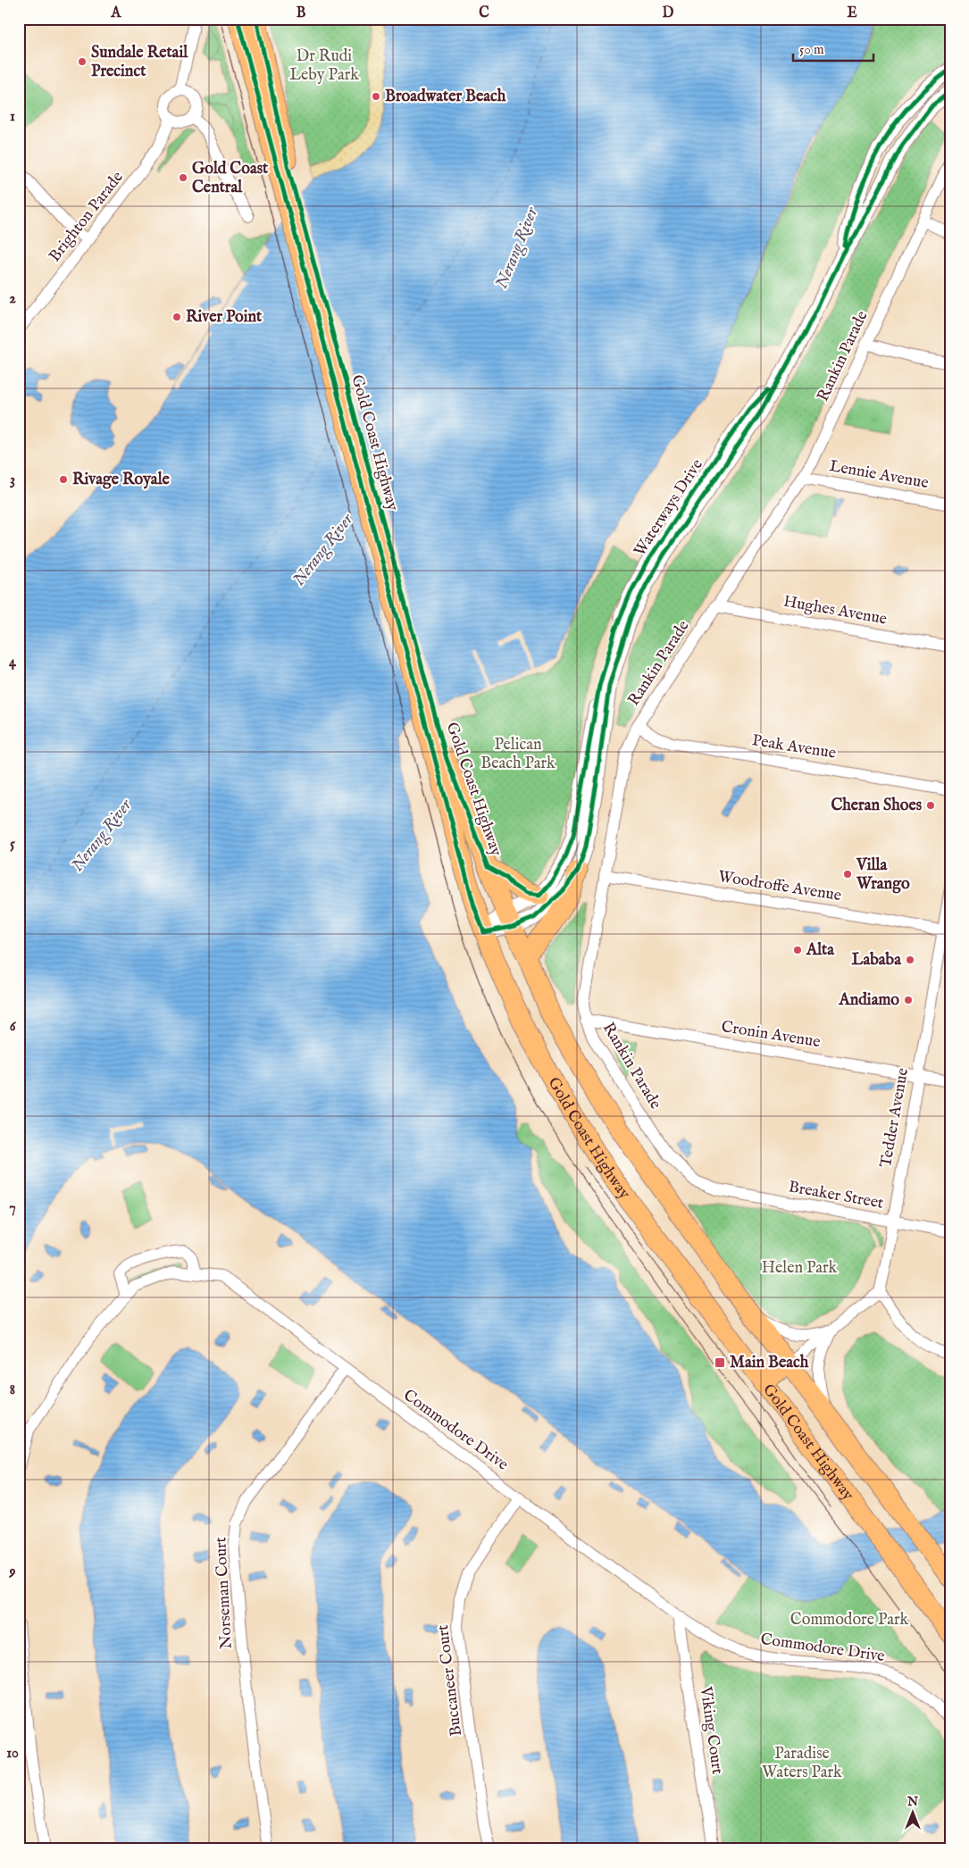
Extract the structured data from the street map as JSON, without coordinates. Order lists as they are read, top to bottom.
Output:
{
  "streets": {
    "highway": ["Gold Coast Highway"],
    "street": [
      "Brighton Parade",
      "Rankin Parade",
      "Lennie Avenue",
      "Waterways Drive",
      "Hughes Avenue",
      "Peak Avenue",
      "Woodroffe Avenue",
      "Cronin Avenue",
      "Tedder Avenue",
      "Breaker Street",
      "Commodore Drive",
      "Norseman Court",
      "Buccaneer Court",
      "Viking Court"
    ]
  },
  "crossings": [
    ["Rankin Parade", "Lennie Avenue"],
    ["Rankin Parade", "Hughes Avenue"],
    ["Rankin Parade", "Peak Avenue"],
    ["Rankin Parade", "Woodroffe Avenue"],
    ["Rankin Parade", "Cronin Avenue"],
    ["Rankin Parade", "Breaker Street"],
    ["Gold Coast Highway", "Waterways Drive"],
    ["Woodroffe Avenue", "Tedder Avenue"],
    ["Cronin Avenue", "Tedder Avenue"],
    ["Tedder Avenue", "Breaker Street"],
    ["Commodore Drive", "Norseman Court"],
    ["Commodore Drive", "Buccaneer Court"],
    ["Commodore Drive", "Viking Court"]
  ],
  "water": ["Nerang River"],
  "parks": [
    "Dr Rudi Leby Park",
    "Pelican Beach Park",
    "Helen Park",
    "Commodore Park",
    "Paradise Waters Park"
  ],
  "places": {
    "other": [
      "Sundale Retail Precinct",
      "Broadwater Beach",
      "Gold Coast Central",
      "River Point",
      "Rivage Royale",
      "Cheran Shoes",
      "Villa Wrango",
      "Alta",
      "Lababa",
      "Andiamo"
    ],
    "transit": ["Main Beach"]
  },
  "scale_bar": "50 m",
  "north": "top",
  "grid": {
    "columns": [
      "A",
      "B",
      "C",
      "D",
      "E"
    ],
    "rows": [
      "1",
      "2",
      "3",
      "4",
      "5",
      "6",
      "7",
      "8",
      "9",
      "10"
    ]
  }
}
